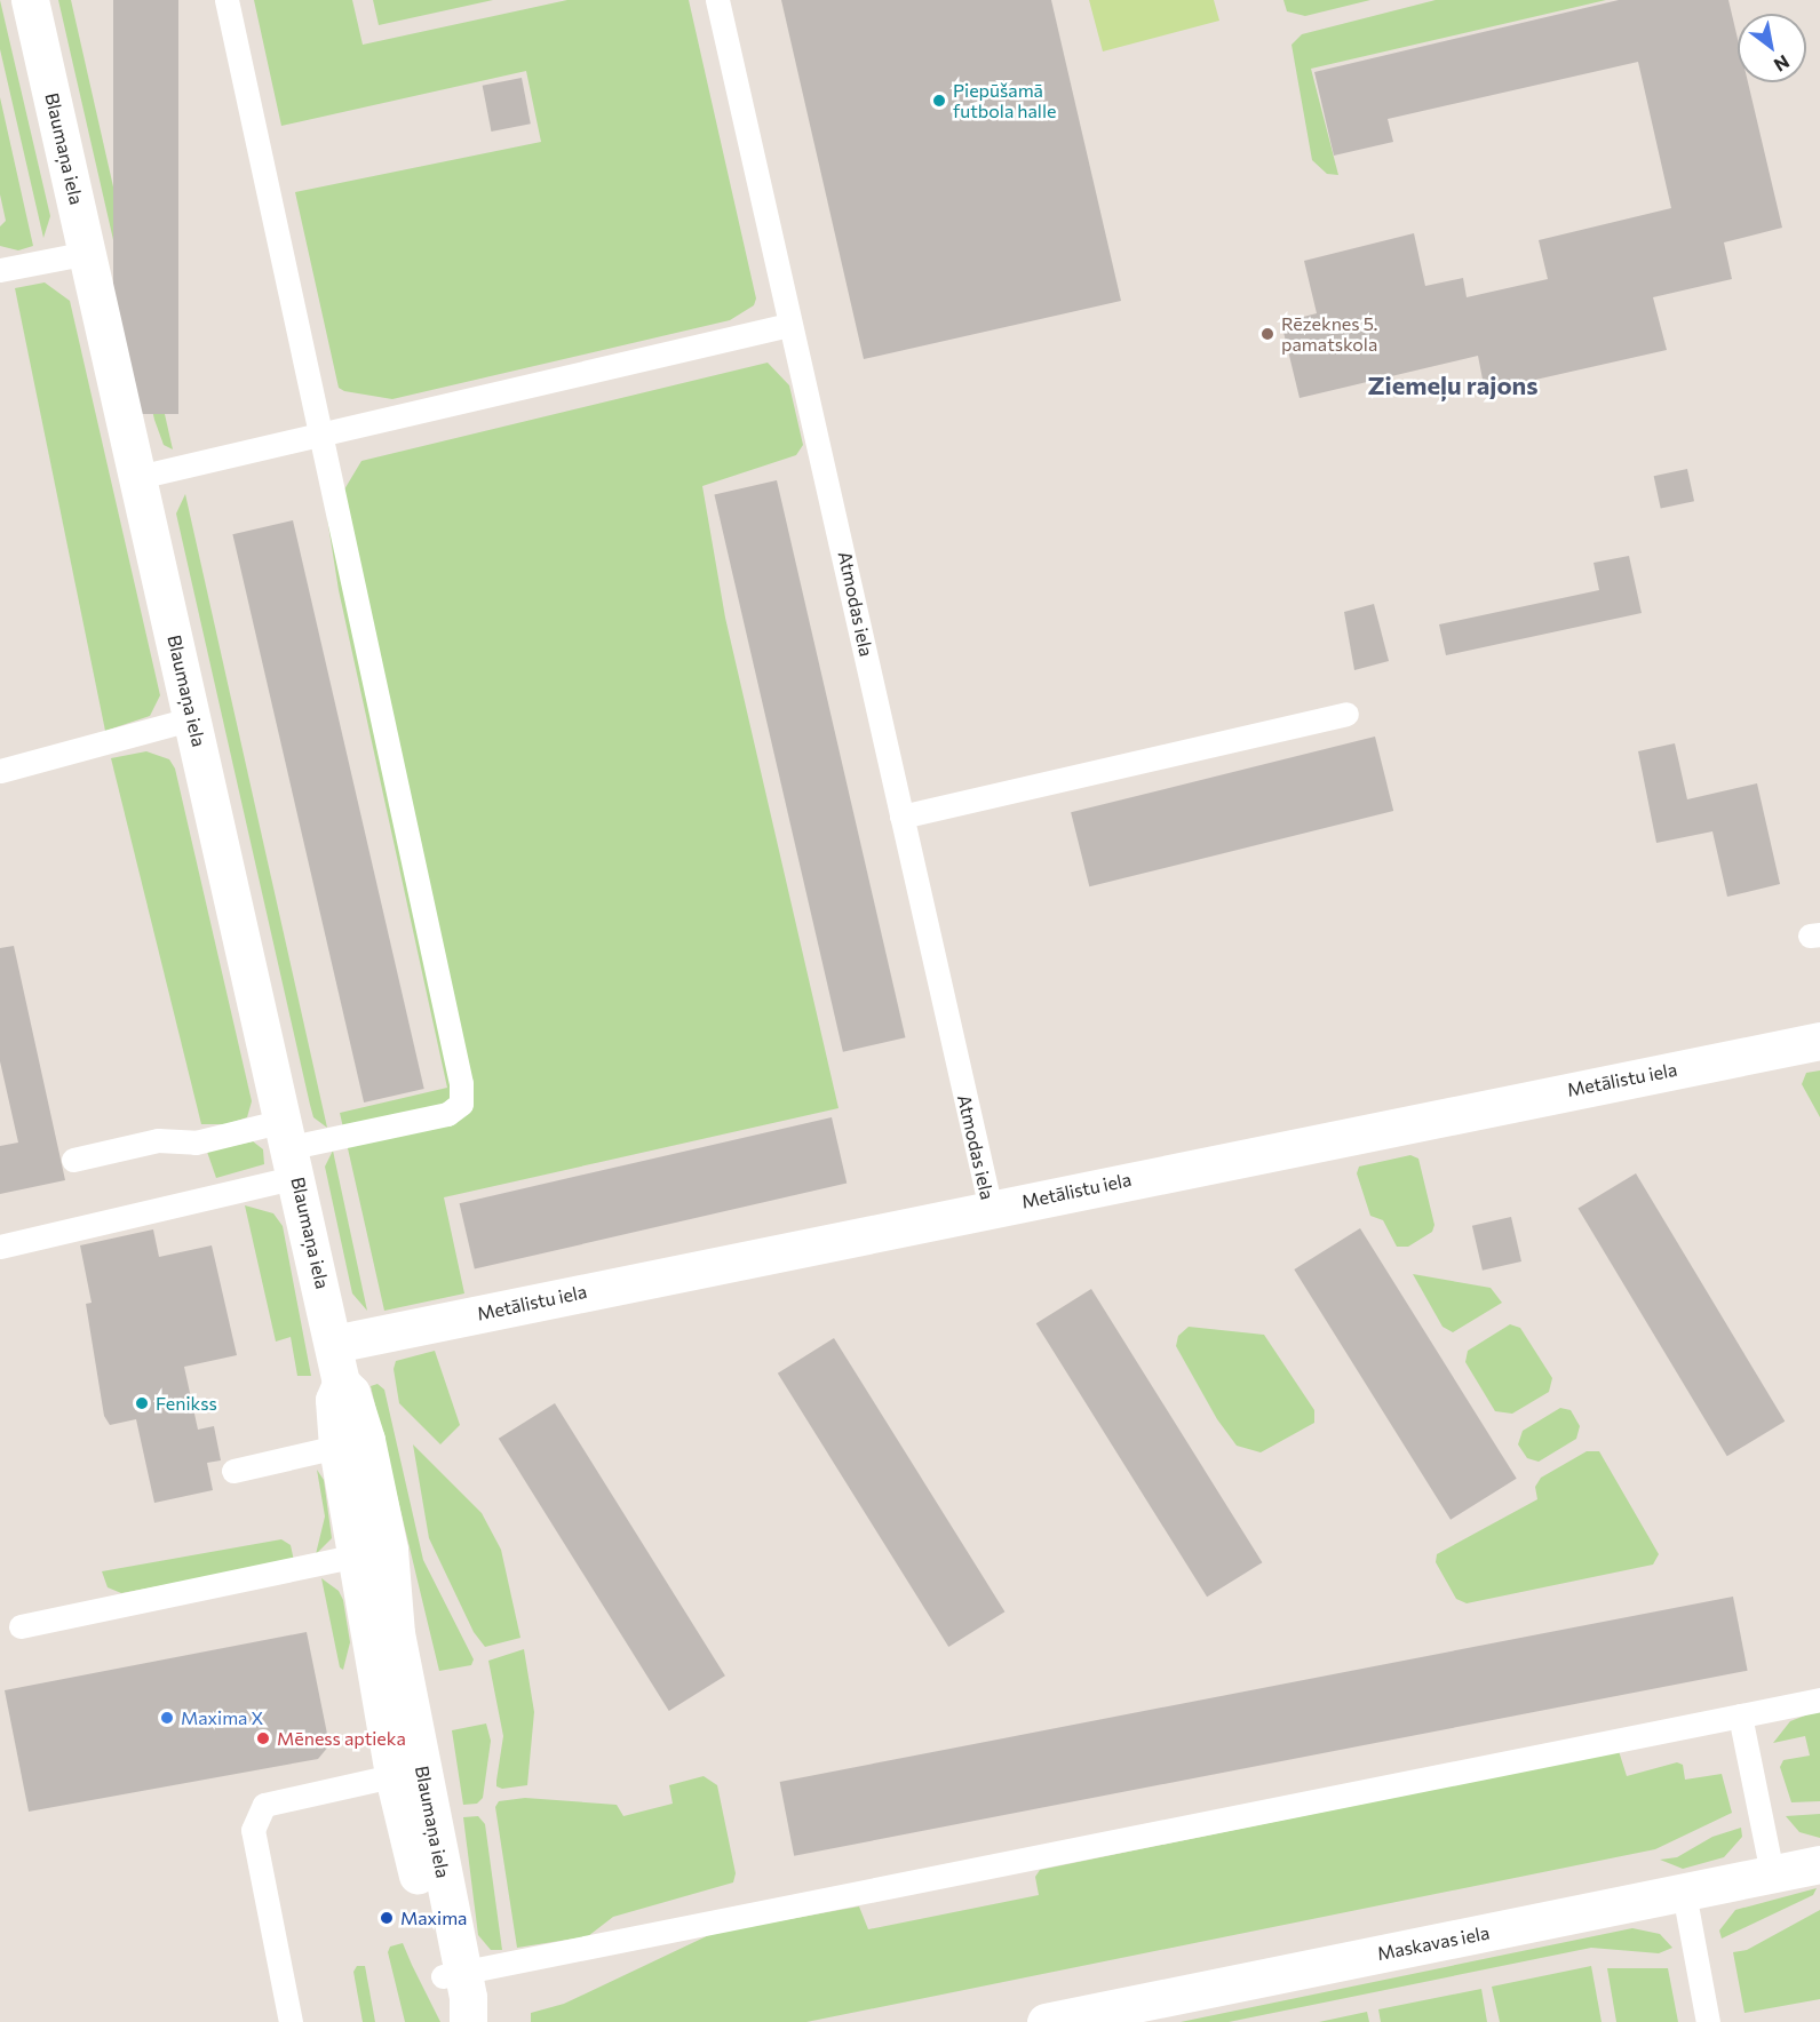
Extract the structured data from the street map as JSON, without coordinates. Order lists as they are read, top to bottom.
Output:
{
  "streets": {
    "street": ["Blaumaņa iela", "Metālistu iela", "Maskavas iela"],
    "lane": ["Atmodas iela"]
  },
  "crossings": [
    ["Blaumaņa iela", "Metālistu iela"],
    ["Atmodas iela", "Metālistu iela"]
  ],
  "districts": ["Ziemeļu rajons"],
  "places": [
    "Piepūšamā futbola halle",
    "Rēzeknes 5. pamatskola",
    "Fenikss",
    "Maxima X",
    "Mēness aptieka",
    "Maxima"
  ],
  "north": "bottom right"
}
